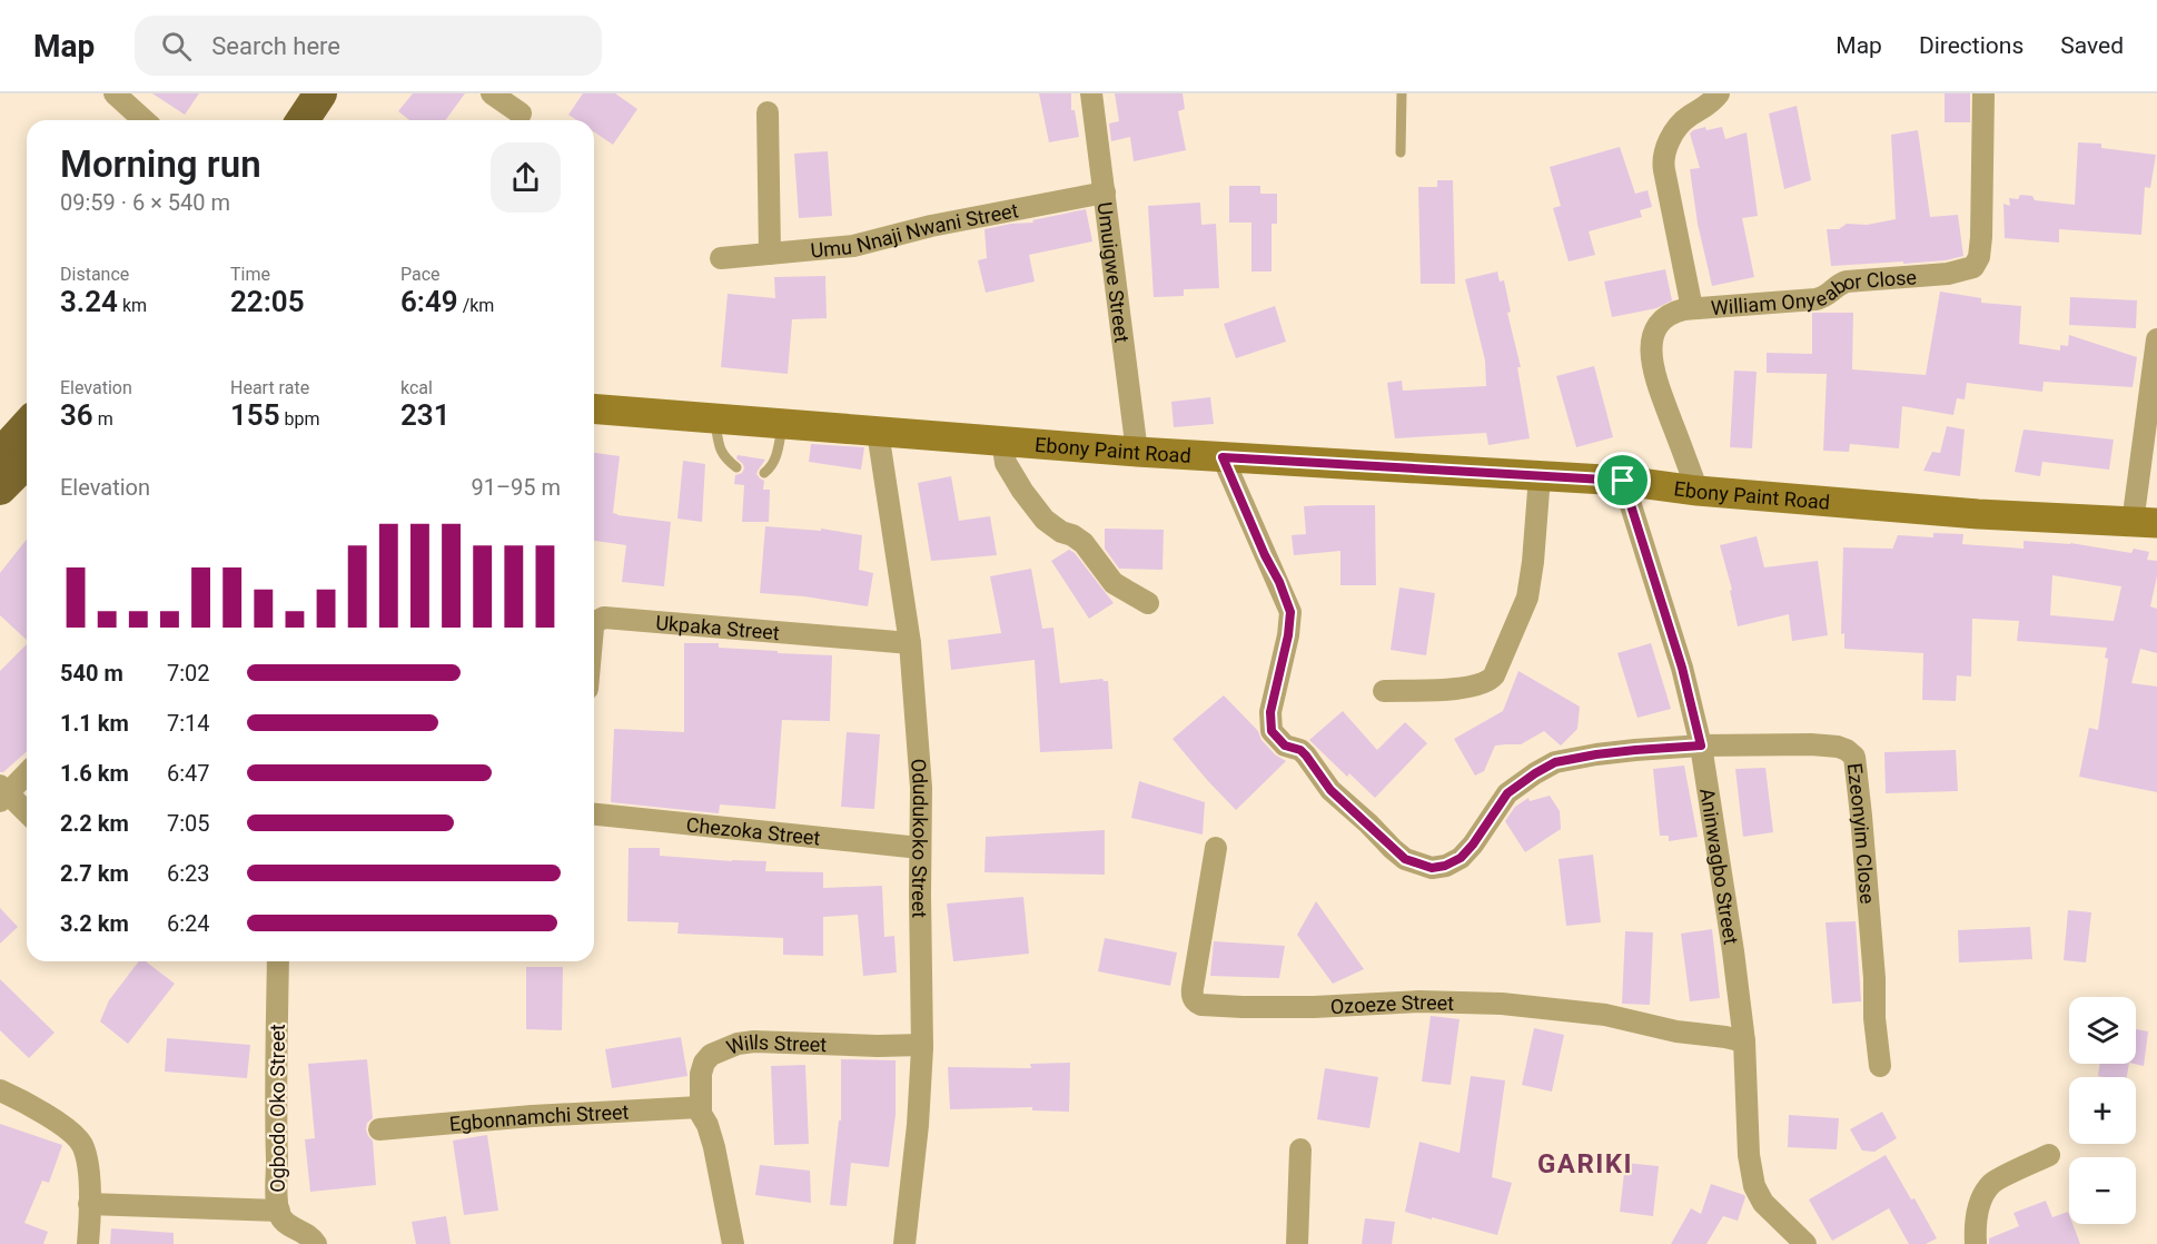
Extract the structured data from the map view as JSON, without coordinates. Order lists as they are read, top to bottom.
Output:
{
  "streets": {
    "street": [
      "Umu Nnaji Nwani Street",
      "Umuigwe Street",
      "William Onyeabor Close",
      "Ebony Paint Road",
      "Ukpaka Street",
      "Chezoka Street",
      "Ezeonyim Close",
      "Odudukoko Street",
      "Aninwagbo Street",
      "Ozoeze Street",
      "Wills Street",
      "Ogbodo Oko Street",
      "Egbonnamchi Street"
    ]
  },
  "crossings": [
    ["Umu Nnaji Nwani Street", "Umuigwe Street"],
    ["Umuigwe Street", "Ebony Paint Road"],
    ["William Onyeabor Close", "Ebony Paint Road"],
    ["Ebony Paint Road", "Odudukoko Street"],
    ["Ebony Paint Road", "Aninwagbo Street"],
    ["Ukpaka Street", "Odudukoko Street"],
    ["Chezoka Street", "Odudukoko Street"],
    ["Ezeonyim Close", "Aninwagbo Street"],
    ["Odudukoko Street", "Wills Street"],
    ["Aninwagbo Street", "Ozoeze Street"],
    ["Wills Street", "Egbonnamchi Street"]
  ],
  "districts": ["GARIKI"],
  "page": {
    "header": "Map",
    "search": "Search here",
    "nav": ["Map", "Directions", "Saved"],
    "heading": ["Morning run", "09:59 · 6 × 540 m"],
    "stats": [
      ["Distance", "3.24 km"],
      ["Time", "22:05"],
      ["Pace", "6:49 /km"],
      ["Elevation", "36 m"],
      ["Heart rate", "155 bpm"],
      ["kcal", "231"]
    ],
    "chart": ["Elevation", "91–95 m"],
    "list": [
      {
        "name": "540 m",
        "note": "7:02"
      },
      {
        "name": "1.1 km",
        "note": "7:14"
      },
      {
        "name": "1.6 km",
        "note": "6:47"
      },
      {
        "name": "2.2 km",
        "note": "7:05"
      },
      {
        "name": "2.7 km",
        "note": "6:23"
      },
      {
        "name": "3.2 km",
        "note": "6:24"
      }
    ],
    "map_buttons": ["+", "−"]
  }
}
